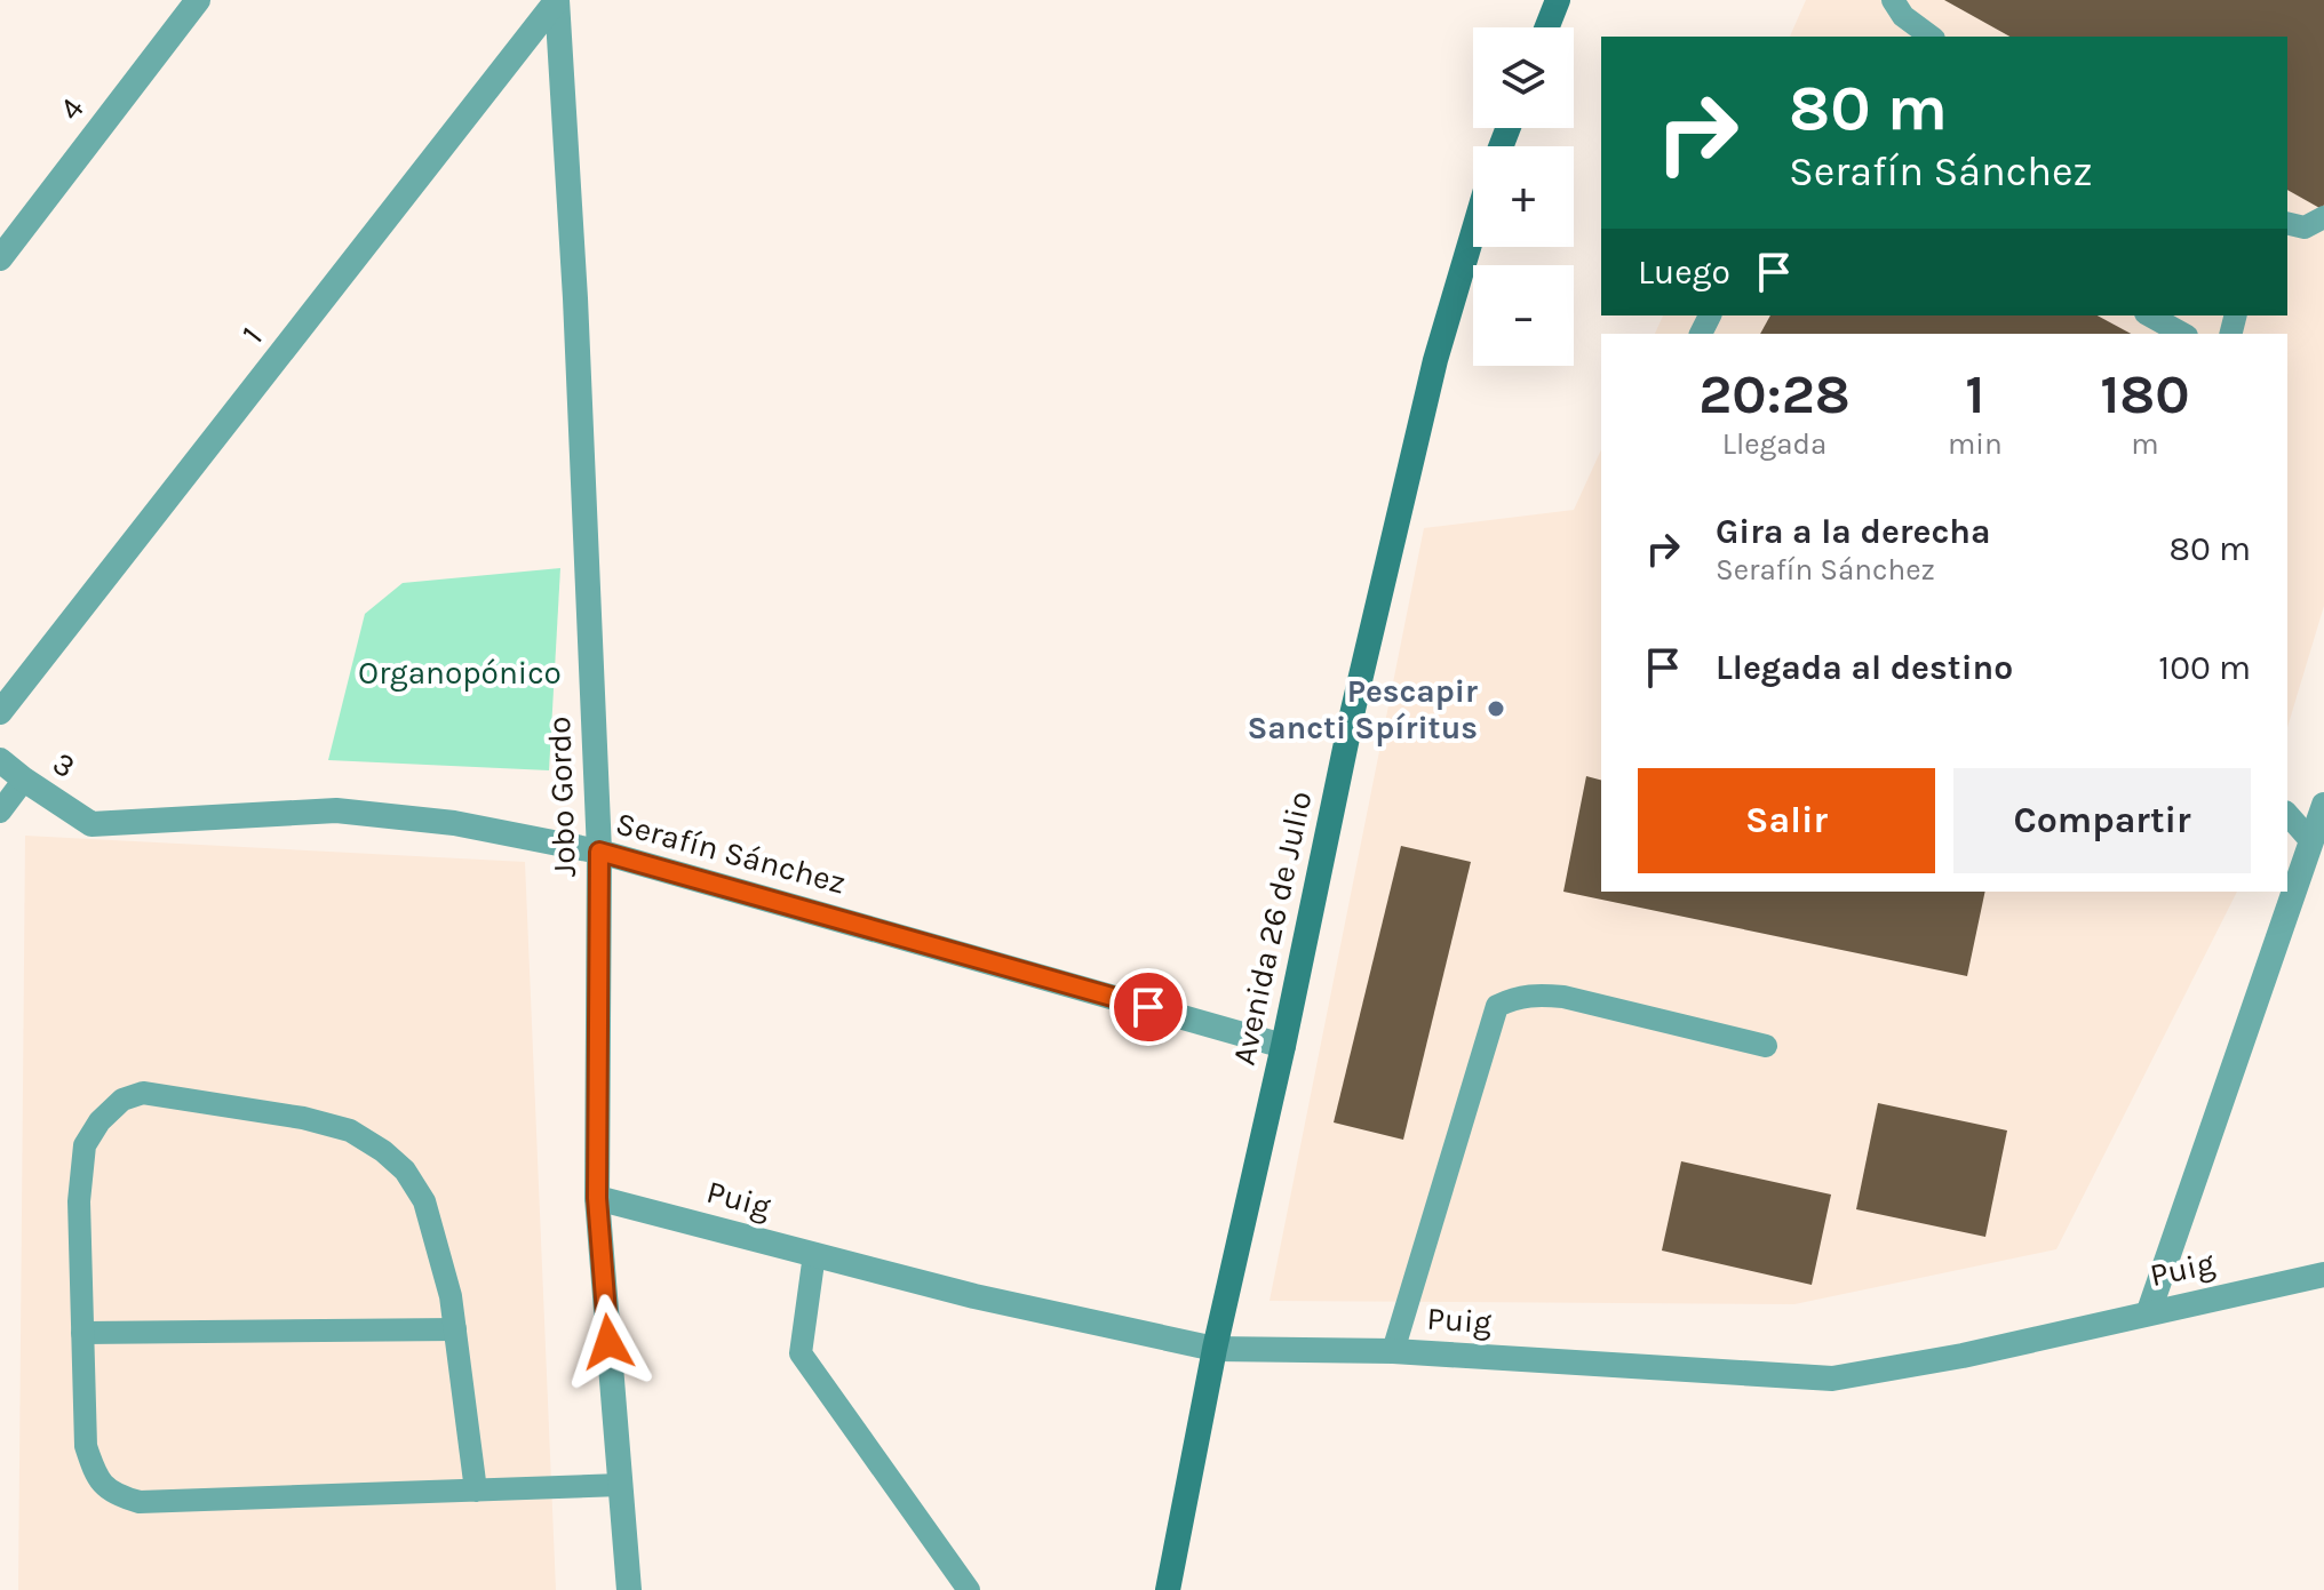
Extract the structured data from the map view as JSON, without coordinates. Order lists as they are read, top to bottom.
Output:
{
  "streets": {
    "main road": ["Avenida 26 de Julio"],
    "street": [
      "4",
      "1",
      "3",
      "Jobo Gordo",
      "Serafín Sánchez",
      "Puig"
    ]
  },
  "crossings": [
    ["1", "Jobo Gordo"],
    ["3", "Serafín Sánchez"],
    ["Jobo Gordo", "Serafín Sánchez"],
    ["Jobo Gordo", "Puig"],
    ["Serafín Sánchez", "Avenida 26 de Julio"],
    ["Avenida 26 de Julio", "Puig"]
  ],
  "parks": ["Organopónico"],
  "places": ["Pescapir Sancti Spíritus"],
  "page": {
    "map_buttons": ["+", "−"],
    "turn": ["80 m", "Serafín Sánchez"],
    "then": "Luego",
    "eta": [
      "20:28",
      "Llegada",
      "1",
      "min",
      "180",
      "m"
    ],
    "list": [
      {
        "name": "Gira a la derecha",
        "note": "Serafín Sánchez",
        "value": "80 m"
      },
      {
        "name": "Llegada al destino",
        "value": "100 m"
      }
    ],
    "buttons": ["Salir", "Compartir"]
  }
}
